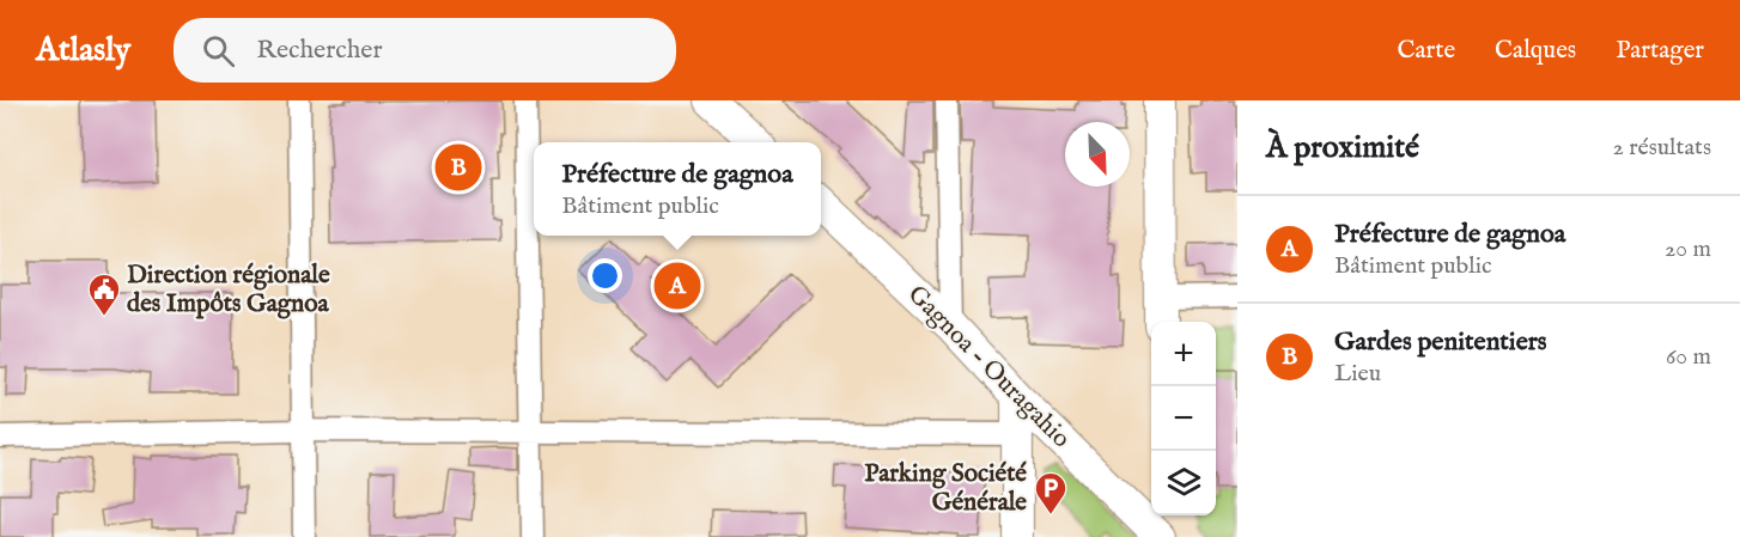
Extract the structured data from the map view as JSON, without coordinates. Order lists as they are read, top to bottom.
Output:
{
  "streets": {
    "main road": ["Gagnoa - Ouragahio"]
  },
  "places": {
    "public building": ["Direction régionale des Impôts Gagnoa"],
    "parking": ["Parking Société Générale"]
  },
  "north": "bottom right",
  "page": {
    "header": "Atlasly",
    "search": "Rechercher",
    "nav": ["Carte", "Calques", "Partager"],
    "heading": ["À proximité", "2 résultats"],
    "pins": ["B", "A"],
    "popup": ["Préfecture de gagnoa", "Bâtiment public"],
    "list": [
      {
        "mark": "A",
        "name": "Préfecture de gagnoa",
        "note": "Bâtiment public",
        "value": "20 m"
      },
      {
        "mark": "B",
        "name": "Gardes penitentiers",
        "note": "Lieu",
        "value": "60 m"
      }
    ],
    "map_buttons": ["+", "−"]
  }
}
